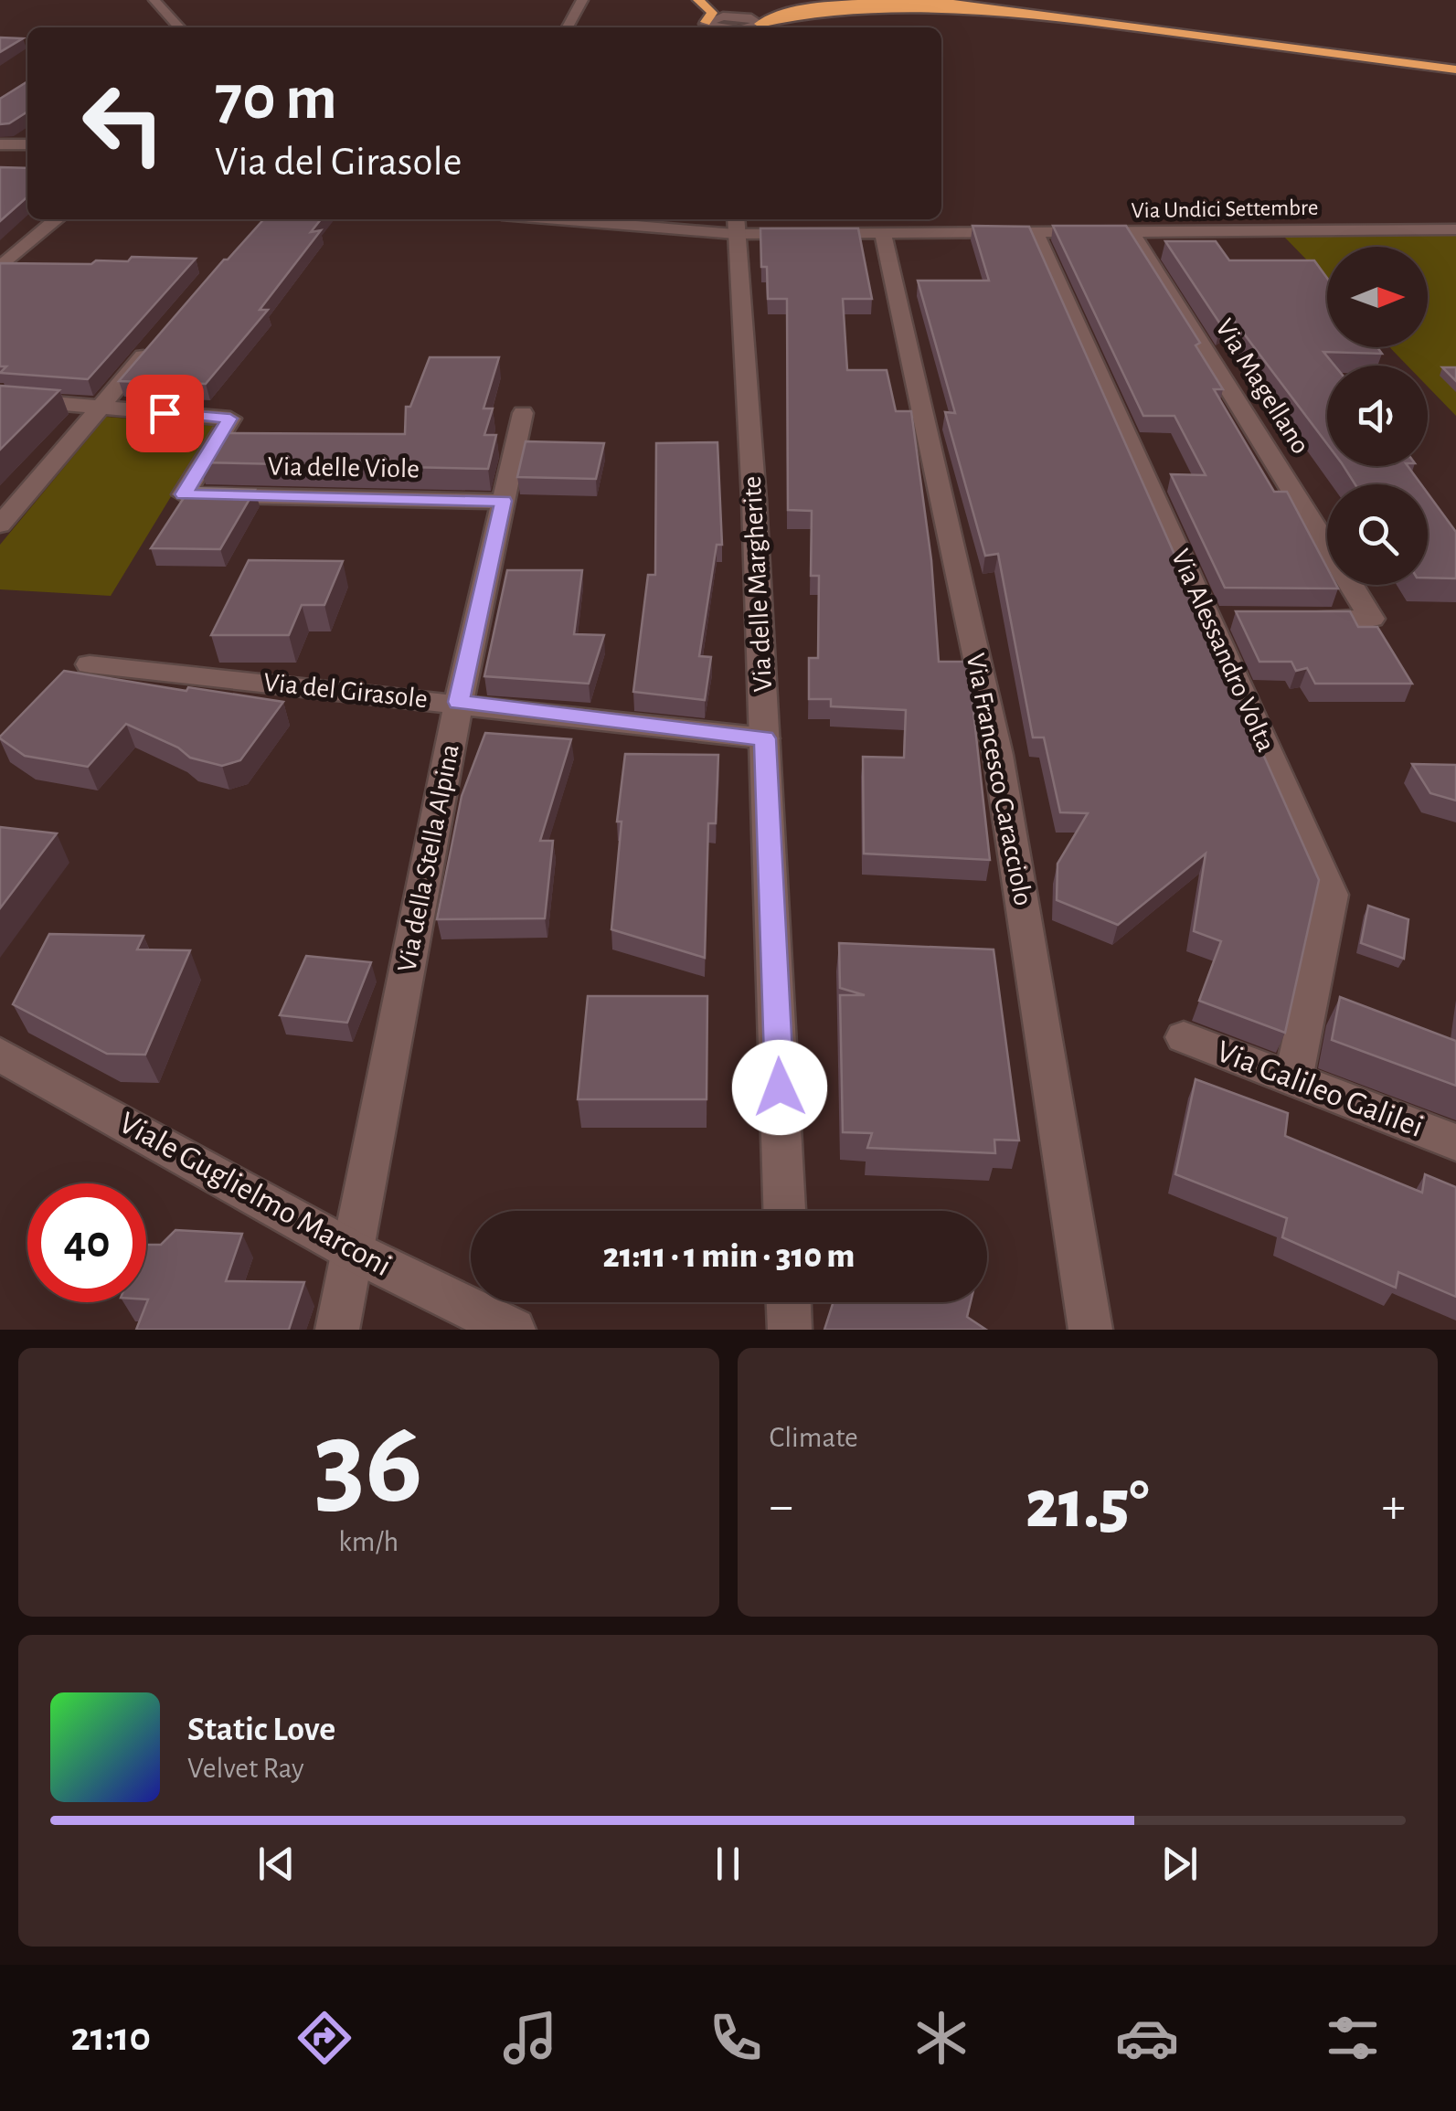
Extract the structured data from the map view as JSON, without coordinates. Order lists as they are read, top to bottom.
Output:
{
  "streets": {
    "street": [
      "Via Undici Settembre",
      "Via Magellano",
      "Via delle Viole",
      "Via delle Margherite",
      "Via Alessandro Volta",
      "Via del Girasole",
      "Via Francesco Caracciolo",
      "Via della Stella Alpina",
      "Via Galileo Galilei",
      "Viale Guglielmo Marconi"
    ]
  },
  "crossings": [
    ["Via Undici Settembre", "Via Magellano"],
    ["Via Undici Settembre", "Via delle Margherite"],
    ["Via Undici Settembre", "Via Alessandro Volta"],
    ["Via Undici Settembre", "Via Francesco Caracciolo"],
    ["Via delle Viole", "Via della Stella Alpina"],
    ["Via delle Margherite", "Via del Girasole"],
    ["Via Alessandro Volta", "Via Galileo Galilei"],
    ["Via del Girasole", "Via della Stella Alpina"],
    ["Via della Stella Alpina", "Viale Guglielmo Marconi"]
  ],
  "north": "right",
  "page": {
    "turn": ["70 m", "Via del Girasole"],
    "limit": "40",
    "trip": "21:11 · 1 min · 310 m",
    "tile": [
      ["36", "km/h"],
      "Climate"
    ],
    "heat": ["−", "21.5°", "+"],
    "song": ["Static Love", "Velvet Ray"],
    "tabs": "21:10"
  }
}
